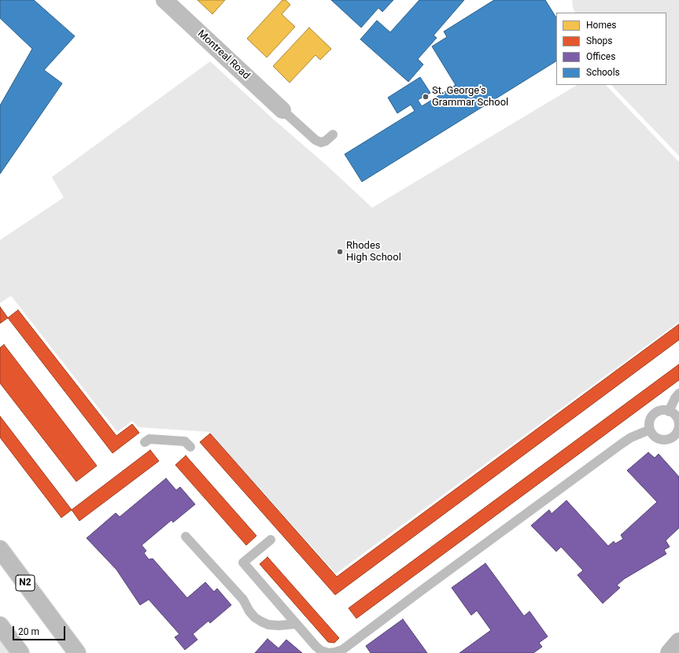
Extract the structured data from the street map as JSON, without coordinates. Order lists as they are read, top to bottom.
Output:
{
  "streets": {
    "main road": ["Montreal Road", "N2"]
  },
  "places": ["St. George's Grammar School", "Rhodes High School"],
  "legend": [
    "Homes",
    "Shops",
    "Offices",
    "Schools"
  ],
  "scale_bar": "20 m"
}
